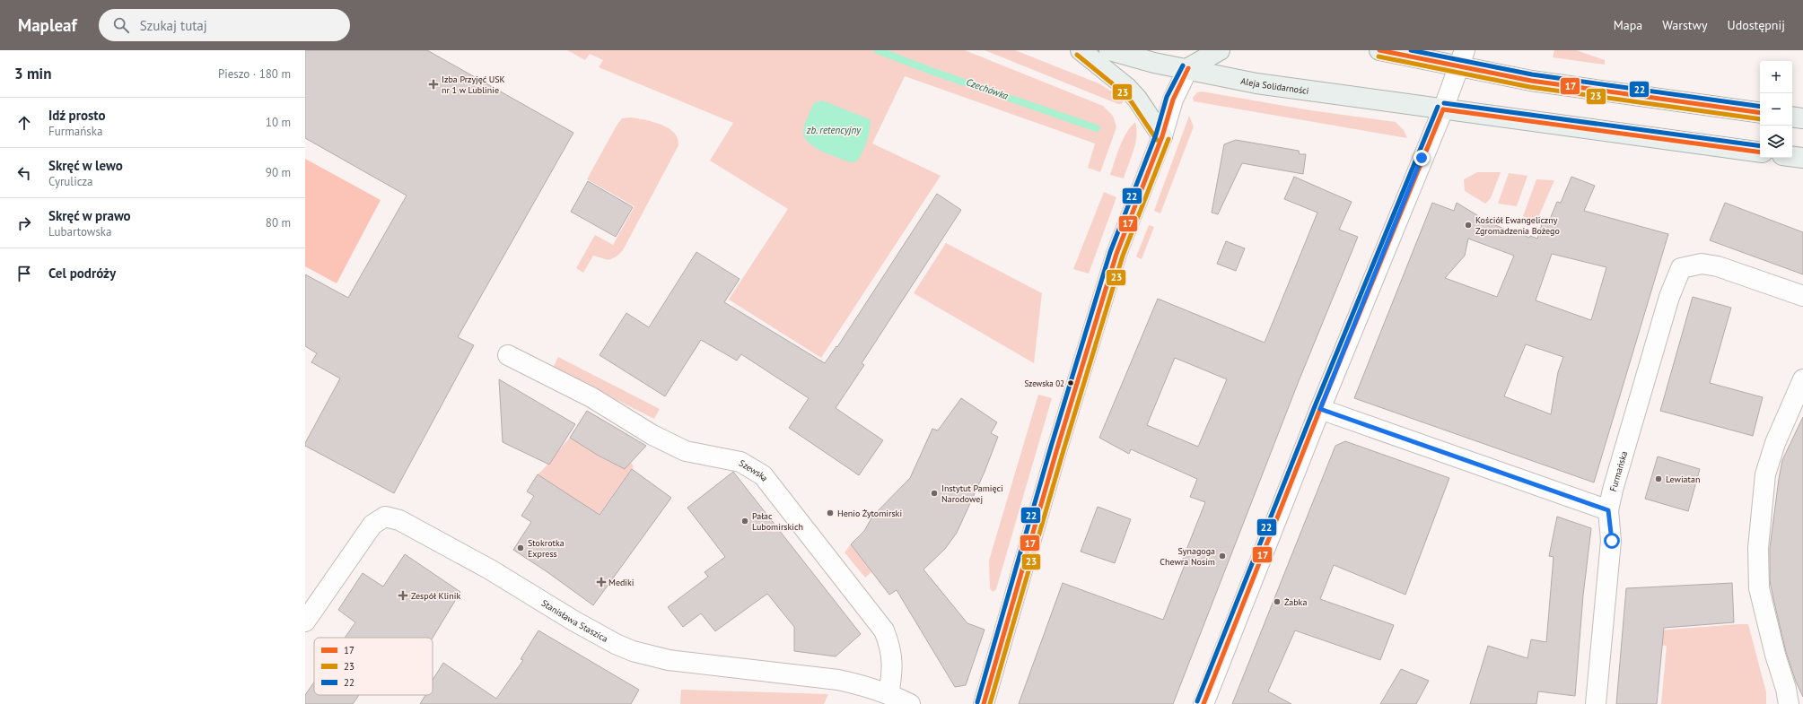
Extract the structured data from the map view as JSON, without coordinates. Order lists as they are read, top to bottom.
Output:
{
  "streets": {
    "main road": ["Aleja Solidarności"],
    "street": ["Szewska", "Furmańska", "Stanisława Staszica"]
  },
  "crossings": [
    ["Szewska", "Stanisława Staszica"]
  ],
  "water": ["Czechówka", "zb. retencyjny"],
  "places": {
    "health": ["Izba Przyjęć USK nr 1 w Lublinie", "Mediki", "Zespół Klinik"],
    "other": [
      "Kościół Ewangeliczny Zgromadzenia Bożego",
      "Szewska 02",
      "Lewiatan",
      "Instytut Pamięci Narodowej",
      "Henio Żytomirski",
      "Pałac Lubomirskich",
      "Stokrotka Express",
      "Synagoga Chewra Nosim",
      "Żabka"
    ]
  },
  "lines": ["transit line 17", "transit line 22", "transit line 23"],
  "legend": ["17", "23", "22"],
  "page": {
    "header": "Mapleaf",
    "search": "Szukaj tutaj",
    "nav": ["Mapa", "Warstwy", "Udostępnij"],
    "heading": ["3 min", "Pieszo · 180 m"],
    "map_buttons": ["+", "−"],
    "list": [
      ["Idź prosto", "Furmańska", "10 m"],
      ["Skręć w lewo", "Cyrulicza", "90 m"],
      ["Skręć w prawo", "Lubartowska", "80 m"],
      "Cel podróży"
    ]
  }
}
